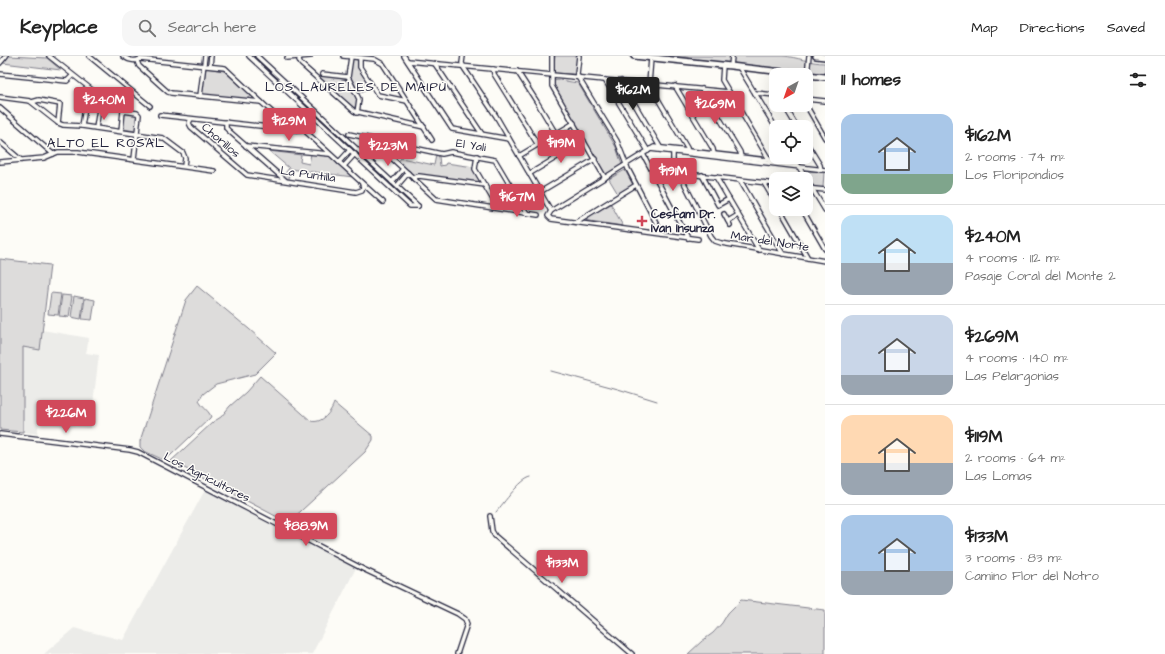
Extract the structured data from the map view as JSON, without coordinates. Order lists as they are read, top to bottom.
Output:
{
  "streets": {
    "street": [
      "Chorillos",
      "El Yali",
      "La Puntilla",
      "Mar del Norte",
      "Los Agricultores"
    ]
  },
  "crossings": [
    ["Chorillos", "La Puntilla"]
  ],
  "districts": ["LOS LAURELES DE MAIPÚ", "ALTO EL ROSAL"],
  "places": {
    "health": ["Cesfam Dr. Ivan Insunza"]
  },
  "north": "bottom left",
  "page": {
    "header": "Keyplace",
    "search": "Search here",
    "nav": ["Map", "Directions", "Saved"],
    "heading": "11 homes",
    "price": [
      "$162M",
      "$240M",
      "$269M",
      "$129M",
      "$119M",
      "$223M",
      "$191M",
      "$167M",
      "$226M",
      "$88.9M",
      "$133M"
    ],
    "list": [
      {
        "name": "$162M",
        "note": "2 rooms · 74 m² · Los Floripondios"
      },
      {
        "name": "$240M",
        "note": "4 rooms · 112 m² · Pasaje Coral del Monte 2"
      },
      {
        "name": "$269M",
        "note": "4 rooms · 140 m² · Las Pelargonias"
      },
      {
        "name": "$119M",
        "note": "2 rooms · 64 m² · Las Lomas"
      },
      {
        "name": "$133M",
        "note": "3 rooms · 83 m² · Camino Flor del Notro"
      }
    ]
  }
}
